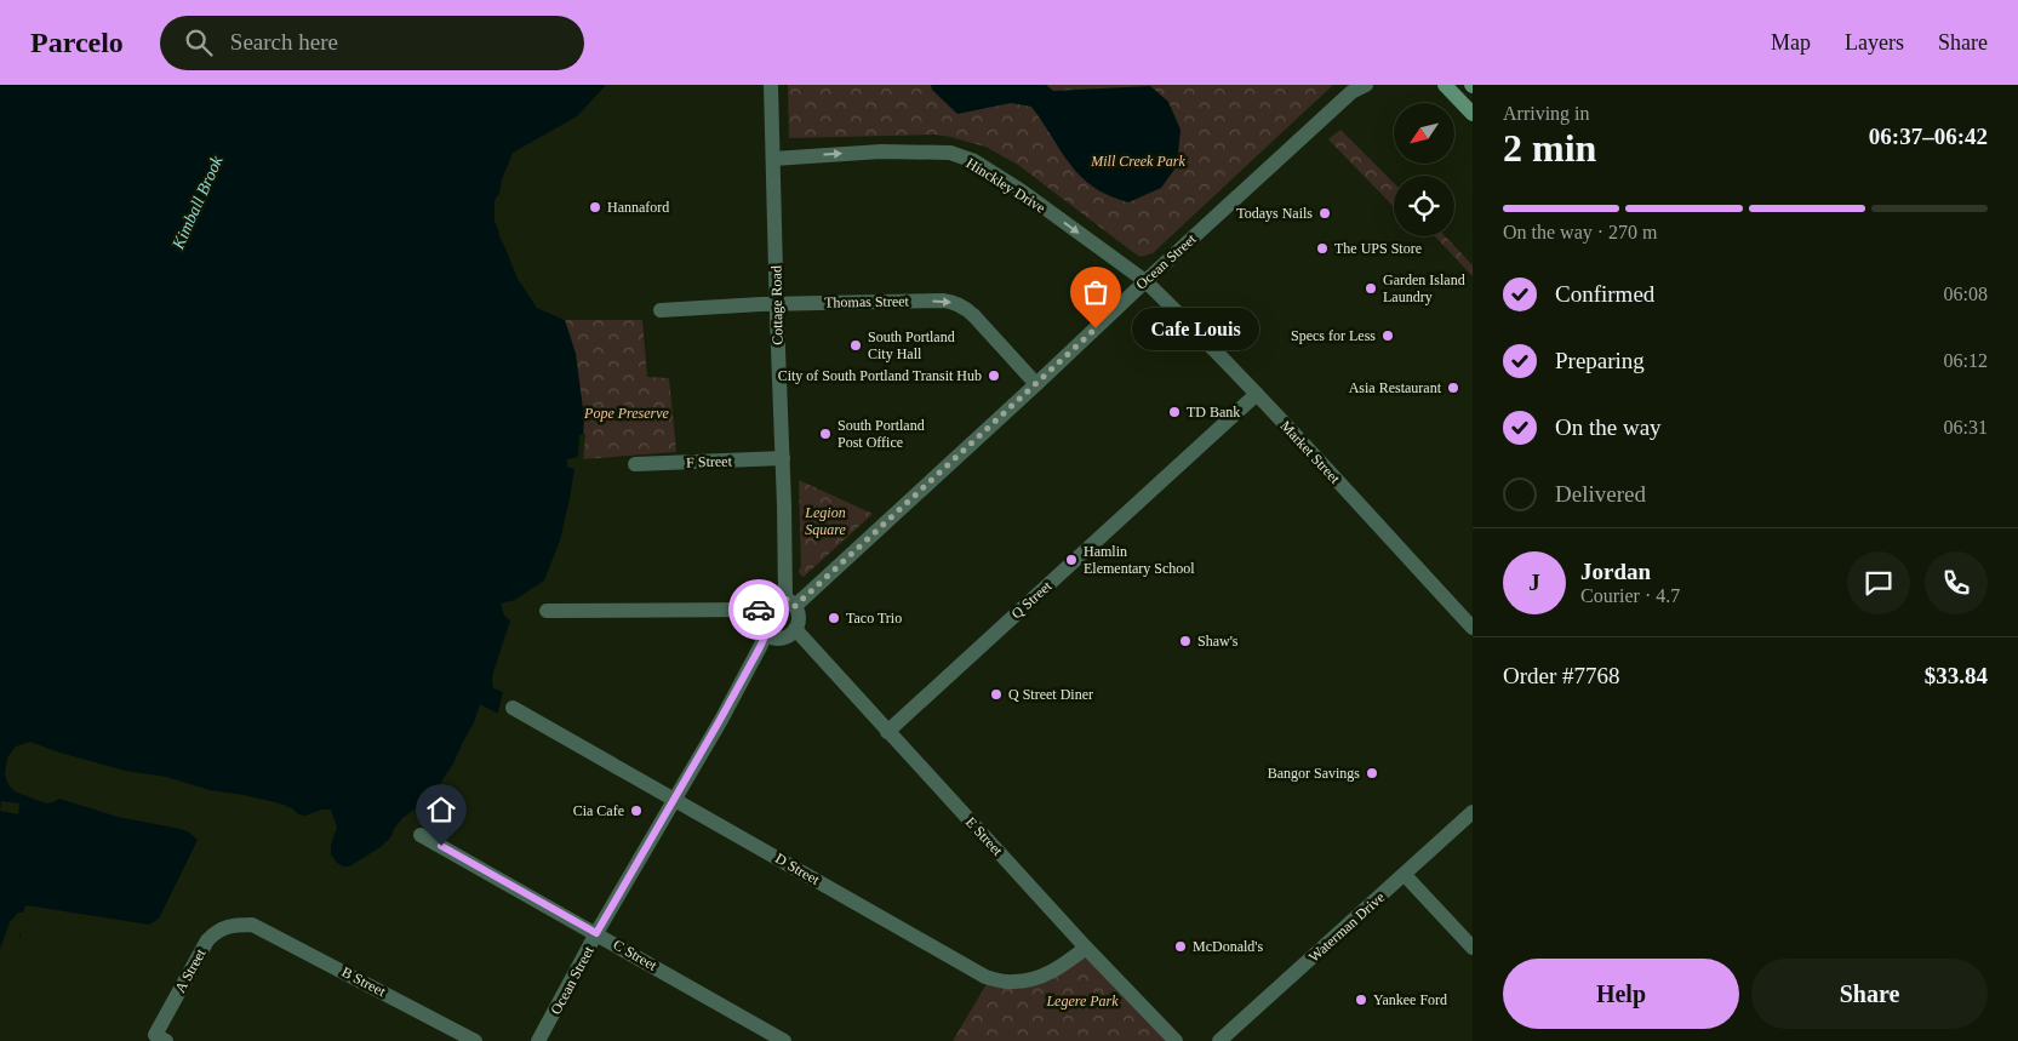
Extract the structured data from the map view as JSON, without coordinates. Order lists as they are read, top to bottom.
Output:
{
  "streets": {
    "street": [
      "Hinckley Drive",
      "Ocean Street",
      "Thomas Street",
      "Cottage Road",
      "Market Street",
      "F Street",
      "Q Street",
      "E Street",
      "D Street",
      "Waterman Drive",
      "C Street",
      "A Street",
      "B Street"
    ]
  },
  "crossings": [
    ["Hinckley Drive", "Ocean Street"],
    ["Hinckley Drive", "Cottage Road"],
    ["Hinckley Drive", "Market Street"],
    ["Ocean Street", "Thomas Street"],
    ["Ocean Street", "Cottage Road"],
    ["Ocean Street", "Market Street"],
    ["Ocean Street", "E Street"],
    ["Ocean Street", "D Street"],
    ["Ocean Street", "C Street"],
    ["Thomas Street", "Cottage Road"],
    ["Cottage Road", "F Street"],
    ["Cottage Road", "E Street"],
    ["Market Street", "Q Street"],
    ["Q Street", "E Street"],
    ["E Street", "D Street"],
    ["A Street", "B Street"]
  ],
  "one_way": ["Hinckley Drive", "Thomas Street"],
  "water": ["Kimball Brook"],
  "parks": [
    "Mill Creek Park",
    "Pope Preserve",
    "Legion Square",
    "Legere Park"
  ],
  "places": [
    "Hannaford",
    "Todays Nails",
    "The UPS Store",
    "Garden Island Laundry",
    "Cafe Louis",
    "Specs for Less",
    "South Portland City Hall",
    "City of South Portland Transit Hub",
    "Asia Restaurant",
    "TD Bank",
    "South Portland Post Office",
    "Hamlin Elementary School",
    "Taco Trio",
    "Shaw's",
    "Q Street Diner",
    "Bangor Savings",
    "Cia Cafe",
    "McDonald's",
    "Yankee Ford"
  ],
  "north": "bottom left",
  "page": {
    "header": "Parcelo",
    "search": "Search here",
    "nav": ["Map", "Layers", "Share"],
    "heading": ["2 min", "Arriving in", "06:37–06:42"],
    "panel": [
      "Jordan",
      "Courier · 4.7",
      "Order #7768",
      "$33.84"
    ],
    "bar": "On the way · 270 m",
    "list": [
      ["Confirmed", "06:08"],
      ["Preparing", "06:12"],
      ["On the way", "06:31"],
      "Delivered"
    ],
    "bubble": "Cafe Louis",
    "round": "J",
    "buttons": ["Help", "Share"]
  }
}
